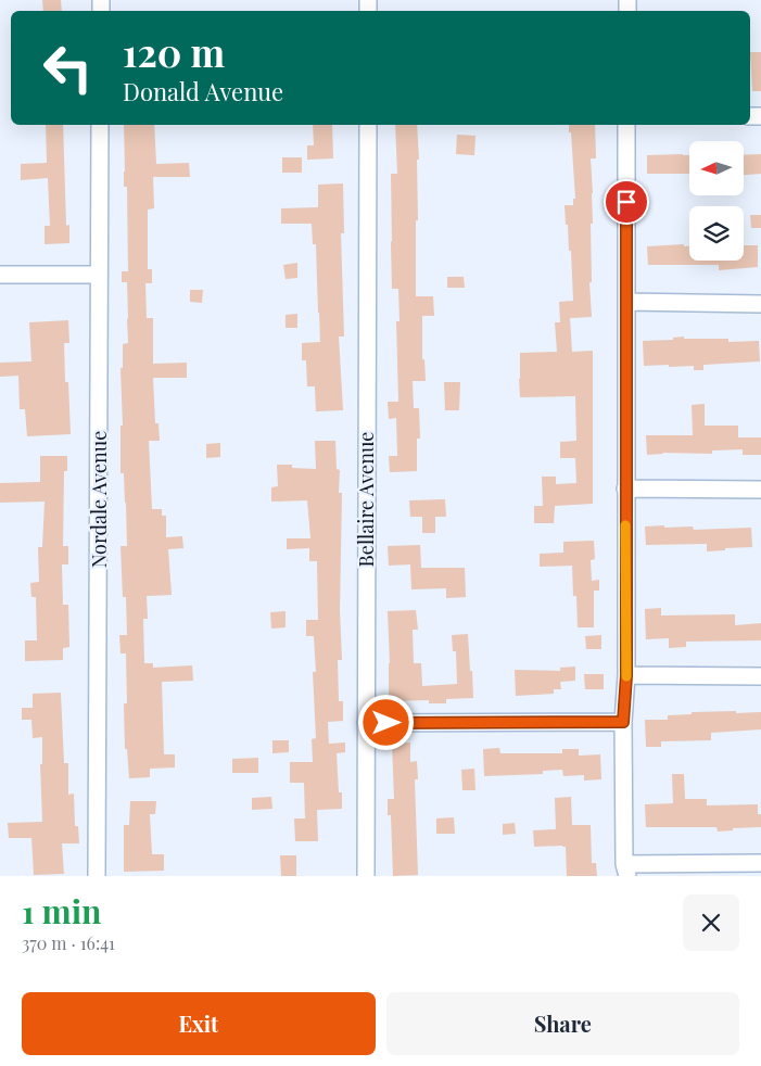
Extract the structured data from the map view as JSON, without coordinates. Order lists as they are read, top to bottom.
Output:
{
  "streets": {
    "street": ["Nordale Avenue", "Bellaire Avenue"]
  },
  "north": "left",
  "page": {
    "turn": ["120 m", "Donald Avenue"],
    "heading": ["1 min", "370 m · 16:41"],
    "buttons": ["Exit", "Share"]
  }
}
